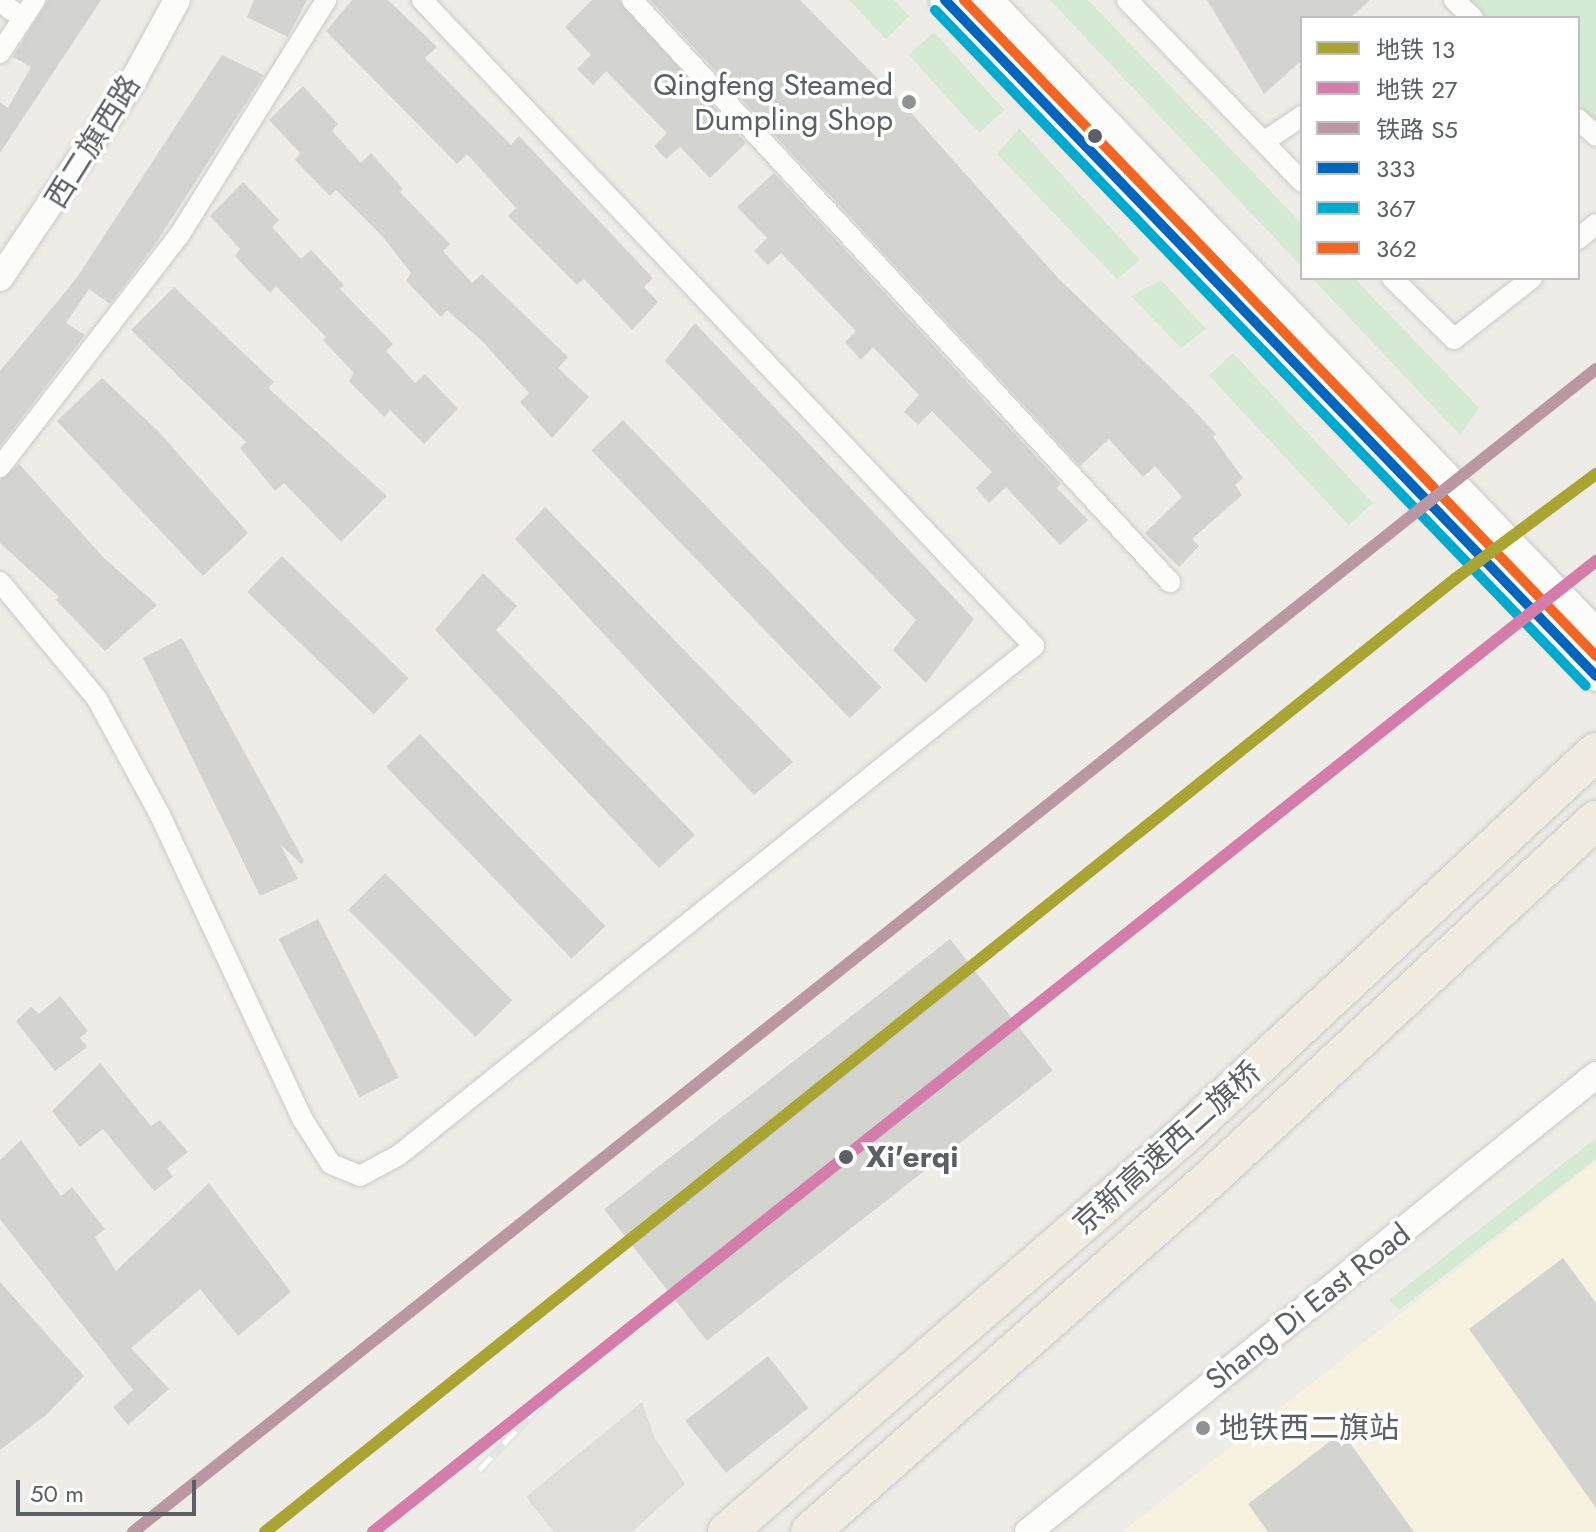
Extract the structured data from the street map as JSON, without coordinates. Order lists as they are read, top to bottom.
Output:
{
  "streets": {
    "highway": ["京新高速西二旗桥"],
    "street": ["西二旗西路", "Shang Di East Road"]
  },
  "places": ["Qingfeng Steamed Dumpling Shop", "Xi'erqi", "地铁西二旗站"],
  "lines": [
    "transit line 333",
    "transit line 362",
    "transit line 367",
    "rail line S5",
    "metro line 13",
    "metro line 27"
  ],
  "legend": [
    "地铁 13",
    "地铁 27",
    "铁路 S5",
    "333",
    "367",
    "362"
  ],
  "scale_bar": "50 m"
}
